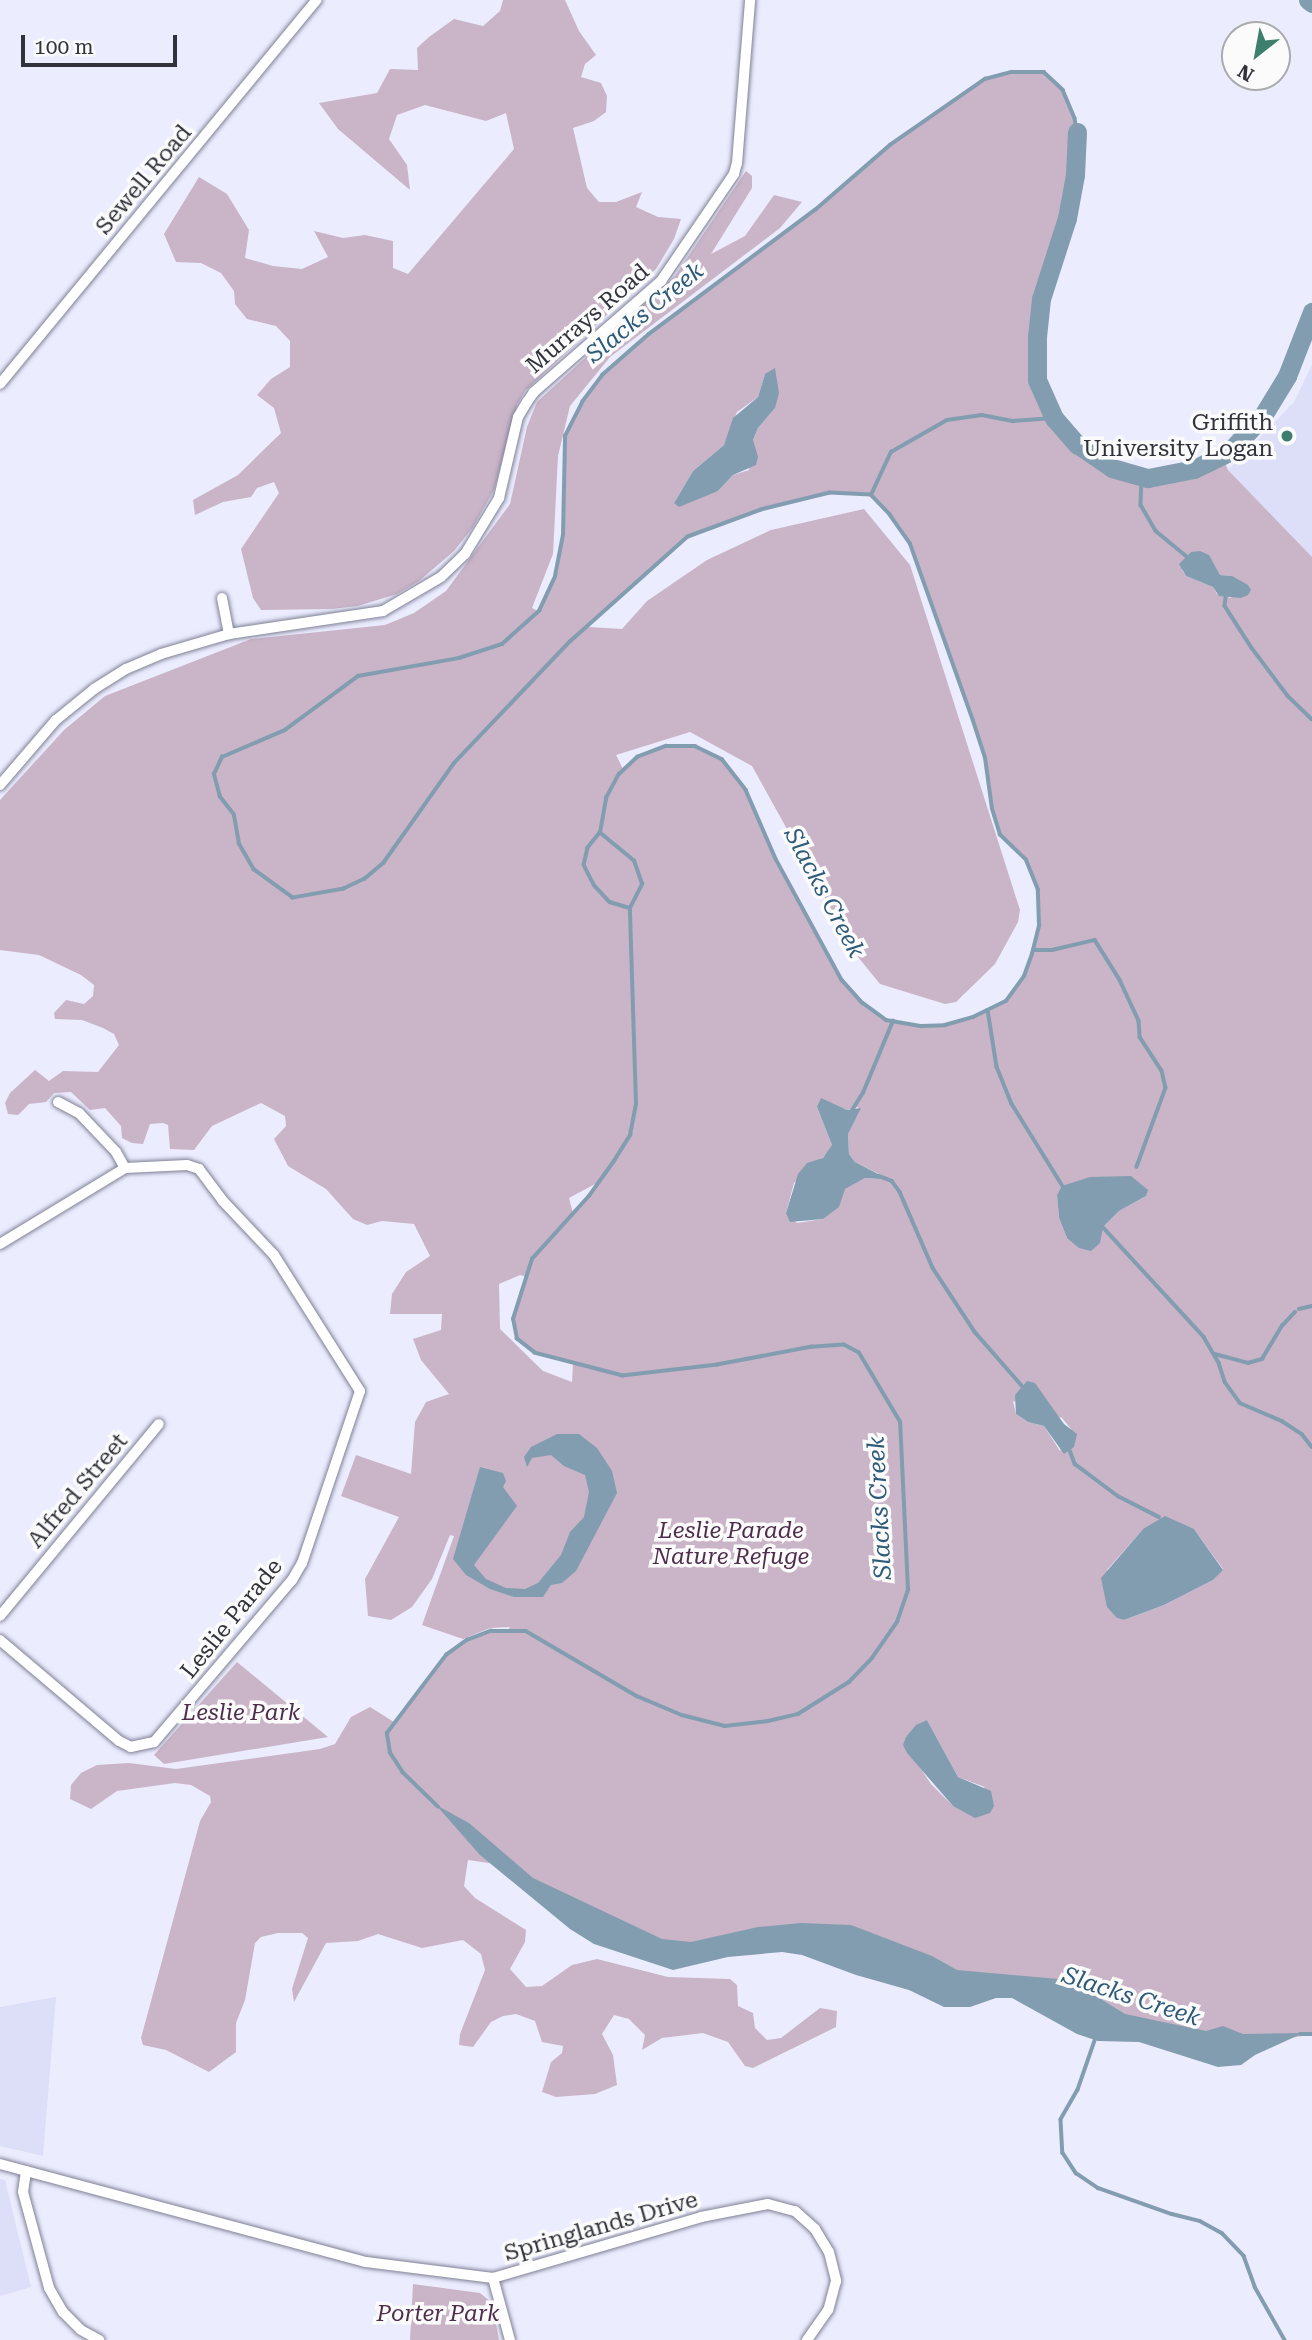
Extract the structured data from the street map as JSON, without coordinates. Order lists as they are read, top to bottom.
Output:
{
  "streets": {
    "street": [
      "Sewell Road",
      "Murrays Road",
      "Alfred Street",
      "Leslie Parade",
      "Springlands Drive"
    ]
  },
  "water": ["Slacks Creek"],
  "parks": ["Leslie Parade Nature Refuge", "Leslie Park", "Porter Park"],
  "places": ["Griffith University Logan"],
  "scale_bar": "100 m",
  "north": "bottom left"
}
